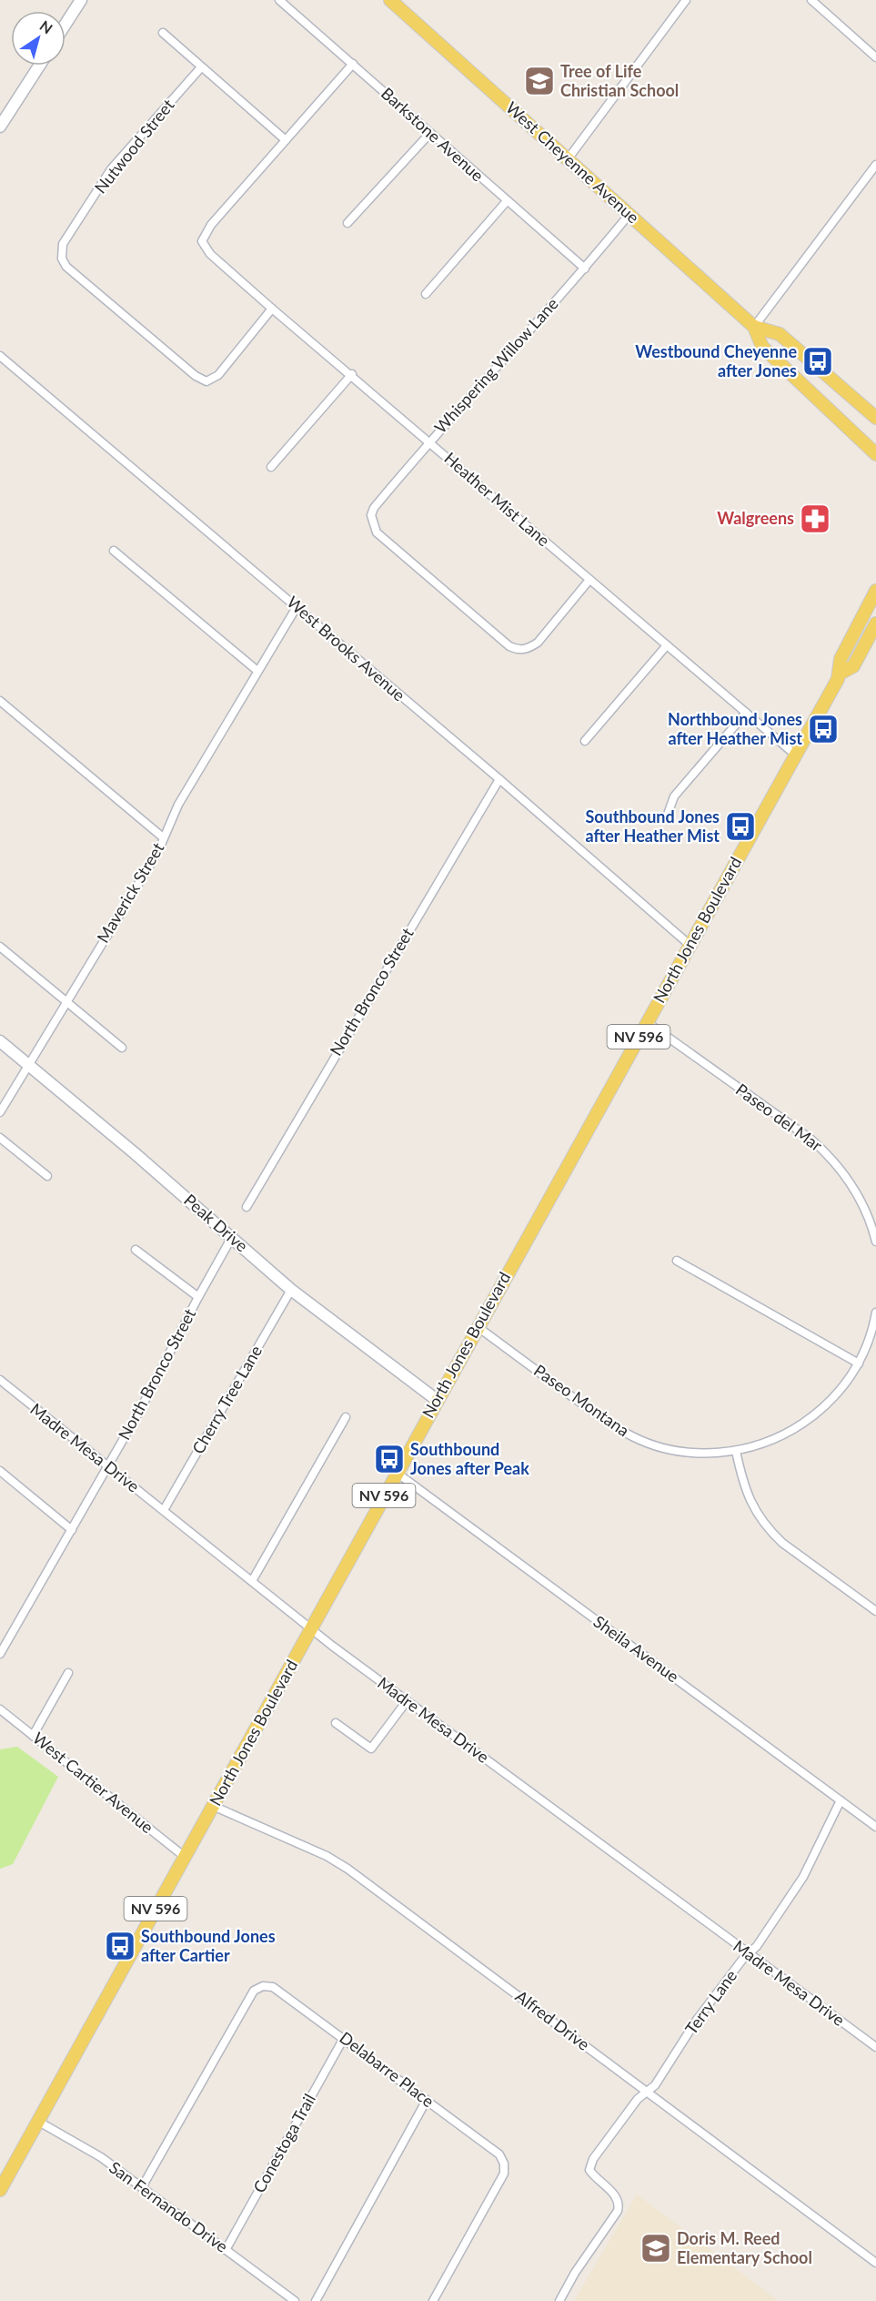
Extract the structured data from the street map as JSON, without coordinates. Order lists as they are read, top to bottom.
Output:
{
  "streets": {
    "main road": ["West Cheyenne Avenue", "North Jones Boulevard", "NV 596"],
    "street": [
      "Barkstone Avenue",
      "Nutwood Street",
      "Whispering Willow Lane",
      "Heather Mist Lane",
      "West Brooks Avenue",
      "Maverick Street",
      "North Bronco Street",
      "Paseo del Mar",
      "Peak Drive",
      "Cherry Tree Lane",
      "Paseo Montana",
      "Madre Mesa Drive",
      "Sheila Avenue",
      "West Cartier Avenue",
      "Terry Lane",
      "Alfred Drive",
      "Delabarre Place",
      "Conestoga Trail",
      "San Fernando Drive"
    ]
  },
  "crossings": [
    ["Barkstone Avenue", "Whispering Willow Lane"],
    ["Nutwood Street", "Heather Mist Lane"],
    ["West Cheyenne Avenue", "Whispering Willow Lane"],
    ["Whispering Willow Lane", "Heather Mist Lane"],
    ["Heather Mist Lane", "North Jones Boulevard"],
    ["West Brooks Avenue", "Maverick Street"],
    ["West Brooks Avenue", "North Jones Boulevard"],
    ["West Brooks Avenue", "North Bronco Street"],
    ["Maverick Street", "Peak Drive"],
    ["North Jones Boulevard", "Paseo del Mar"],
    ["North Jones Boulevard", "Peak Drive"],
    ["North Jones Boulevard", "Paseo Montana"],
    ["North Jones Boulevard", "Madre Mesa Drive"],
    ["North Jones Boulevard", "Sheila Avenue"],
    ["North Jones Boulevard", "West Cartier Avenue"],
    ["North Jones Boulevard", "Alfred Drive"],
    ["North Jones Boulevard", "San Fernando Drive"],
    ["North Bronco Street", "Peak Drive"],
    ["North Bronco Street", "Madre Mesa Drive"],
    ["Peak Drive", "Cherry Tree Lane"],
    ["Cherry Tree Lane", "Madre Mesa Drive"],
    ["Madre Mesa Drive", "Terry Lane"],
    ["Sheila Avenue", "Terry Lane"],
    ["Terry Lane", "Alfred Drive"],
    ["Delabarre Place", "Conestoga Trail"],
    ["Delabarre Place", "San Fernando Drive"],
    ["Conestoga Trail", "San Fernando Drive"]
  ],
  "places": {
    "school or university": ["Tree of Life Christian School", "Doris M. Reed Elementary School"],
    "bus stop": [
      "Westbound Cheyenne after Jones",
      "Northbound Jones after Heather Mist",
      "Southbound Jones after Heather Mist",
      "Southbound Jones after Peak",
      "Southbound Jones after Cartier"
    ],
    "pharmacy": ["Walgreens"]
  },
  "north": "top right"
}
